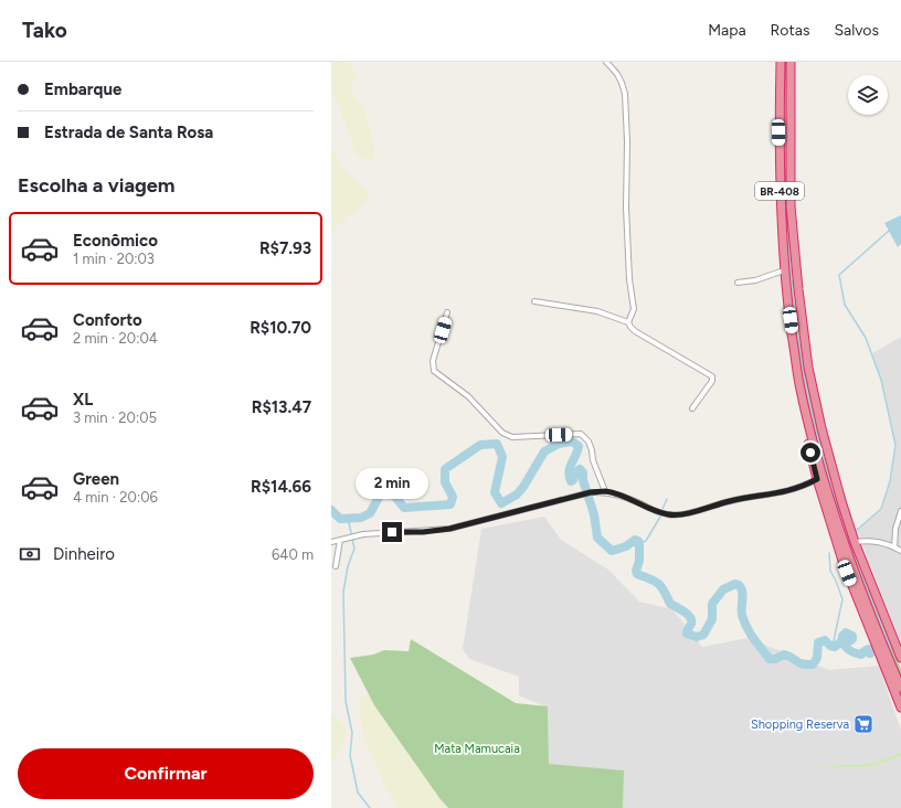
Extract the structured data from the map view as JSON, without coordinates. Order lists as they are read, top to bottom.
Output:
{
  "streets": {
    "highway": ["BR-408"]
  },
  "parks": ["Mata Mamucaia"],
  "places": {
    "supermarket": ["Shopping Reserva"]
  },
  "page": {
    "header": "Tako",
    "nav": ["Mapa", "Rotas", "Salvos"],
    "banner": ["Embarque", "Estrada de Santa Rosa"],
    "heading": "Escolha a viagem",
    "list": [
      {
        "name": "Econômico",
        "note": "1 min · 20:03",
        "value": "R$7.93"
      },
      {
        "name": "Conforto",
        "note": "2 min · 20:04",
        "value": "R$10.70"
      },
      {
        "name": "XL",
        "note": "3 min · 20:05",
        "value": "R$13.47"
      },
      {
        "name": "Green",
        "note": "4 min · 20:06",
        "value": "R$14.66"
      }
    ],
    "bubble": "2 min",
    "pay": ["Dinheiro", "640 m"],
    "buttons": "Confirmar"
  }
}
